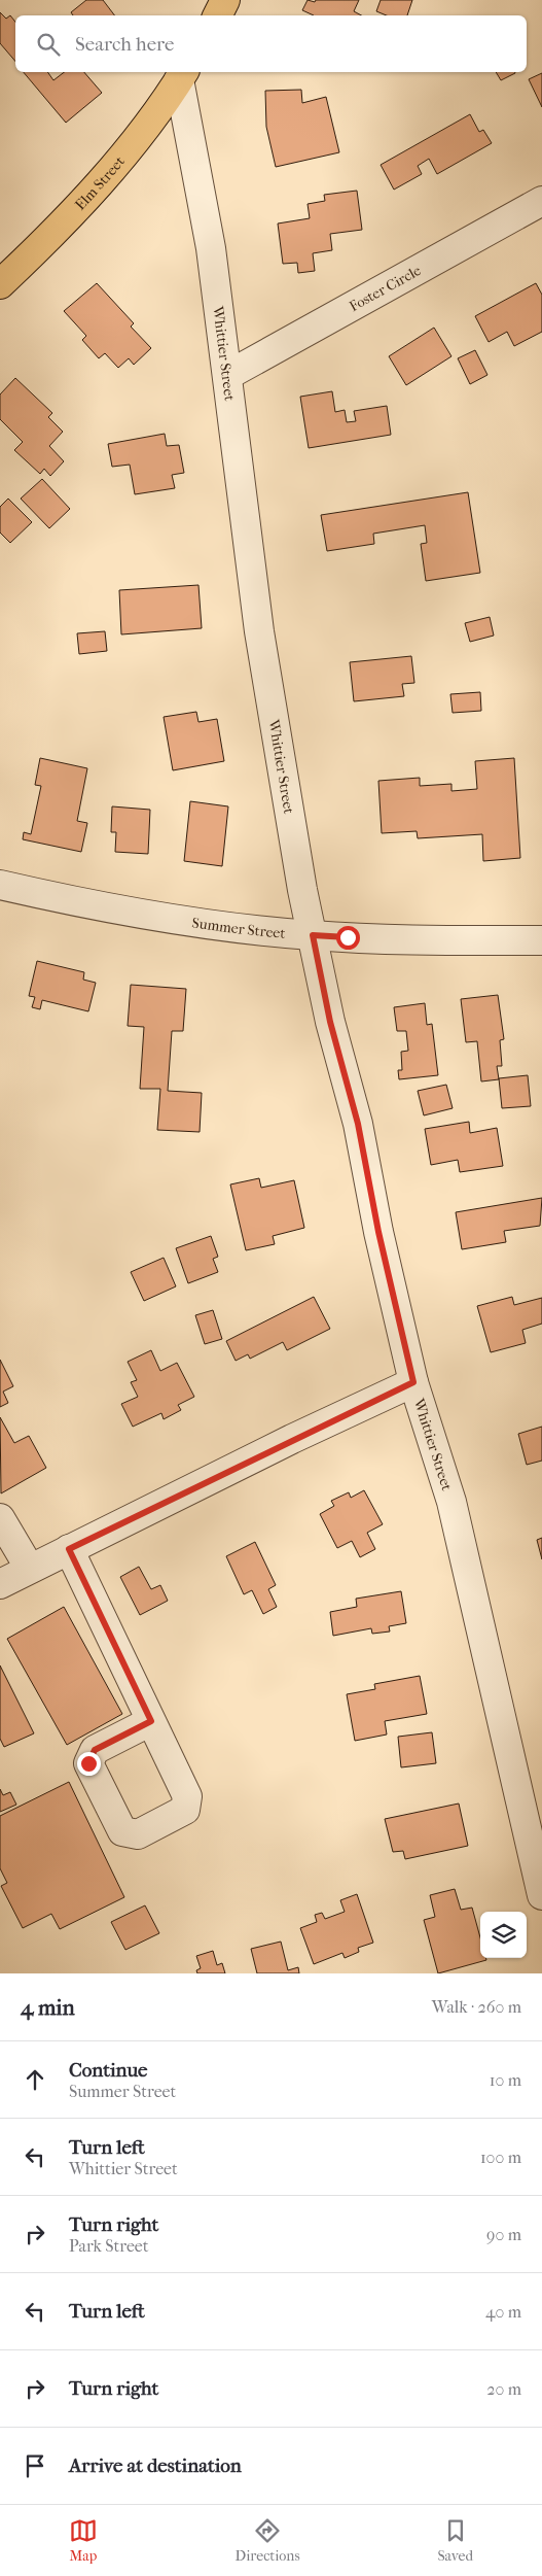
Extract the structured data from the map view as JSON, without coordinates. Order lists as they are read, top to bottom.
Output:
{
  "streets": {
    "main road": ["Elm Street"],
    "street": ["Foster Circle", "Whittier Street", "Summer Street"]
  },
  "crossings": [
    ["Elm Street", "Whittier Street"],
    ["Foster Circle", "Whittier Street"],
    ["Whittier Street", "Summer Street"]
  ],
  "page": {
    "search": "Search here",
    "heading": ["4 min", "Walk · 260 m"],
    "list": [
      ["Continue", "Summer Street", "10 m"],
      ["Turn left", "Whittier Street", "100 m"],
      ["Turn right", "Park Street", "90 m"],
      ["Turn left", "40 m"],
      ["Turn right", "20 m"],
      "Arrive at destination"
    ],
    "nav": ["Map", "Directions", "Saved"]
  }
}
